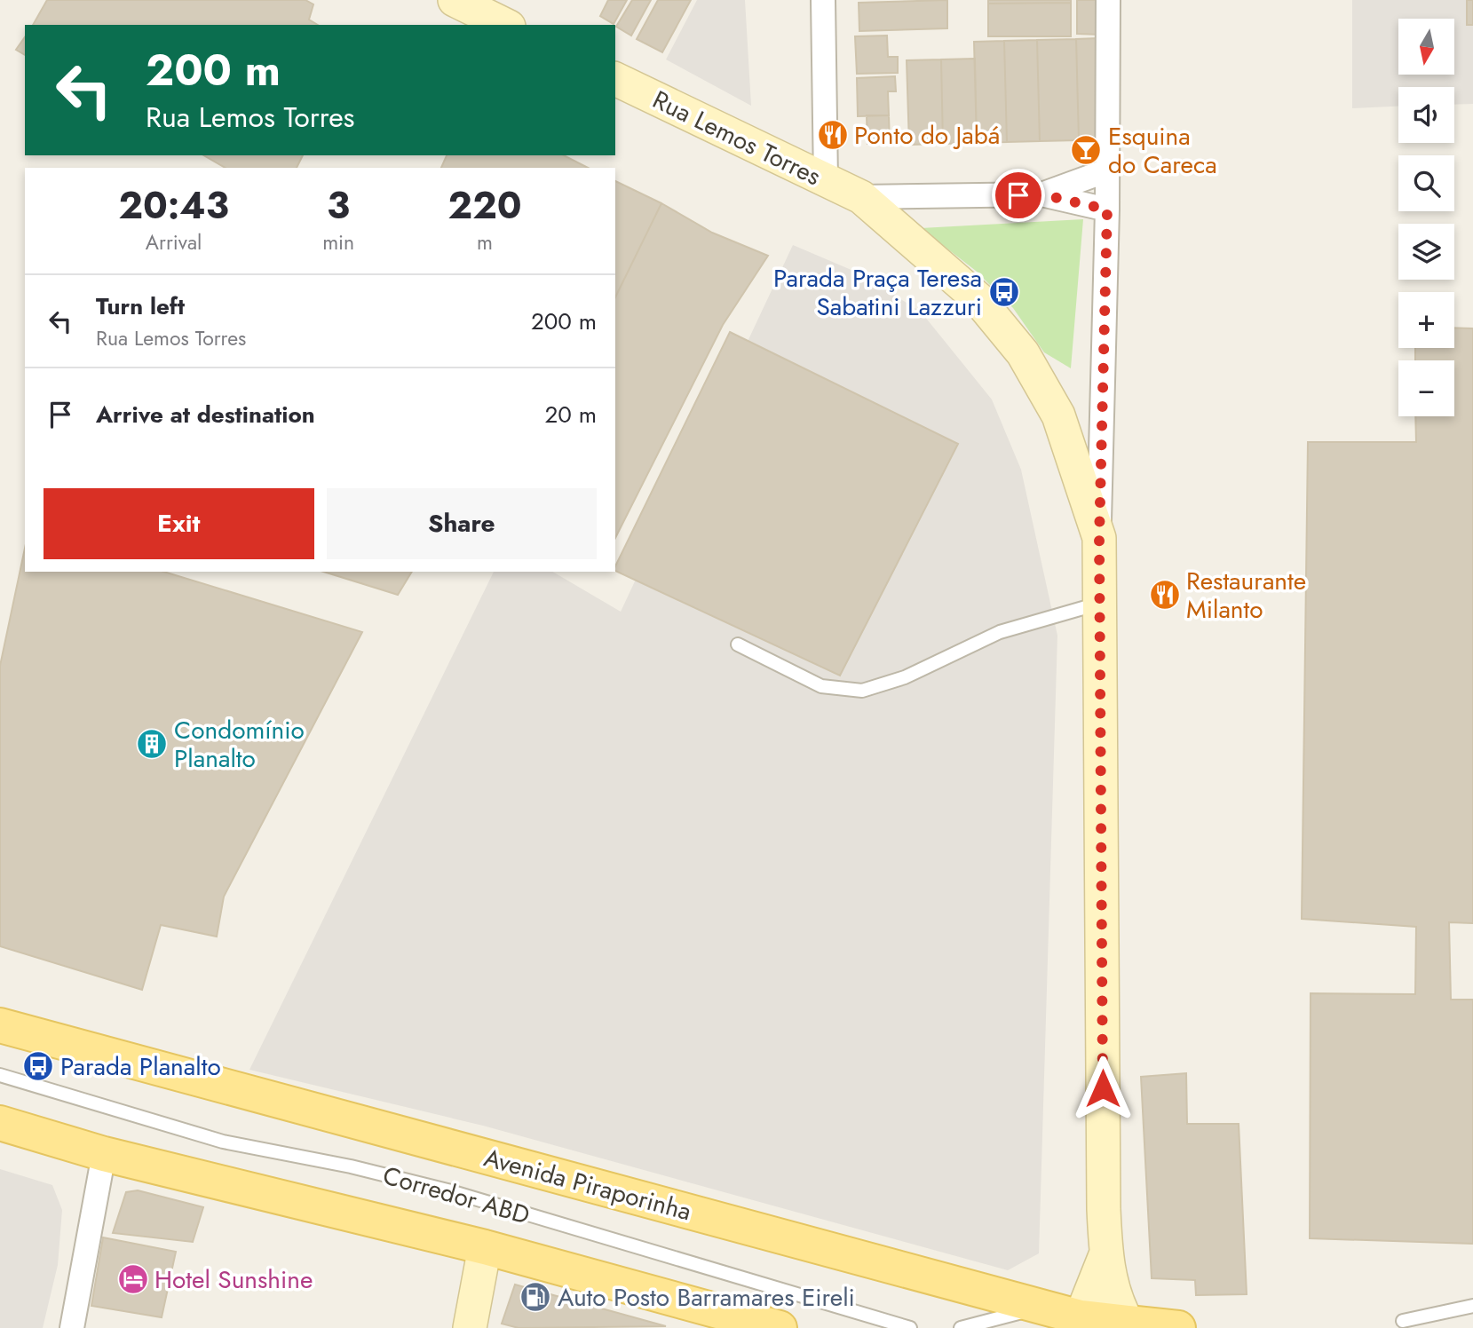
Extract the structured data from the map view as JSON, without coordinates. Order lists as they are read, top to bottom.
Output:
{
  "streets": {
    "main road": ["Avenida Piraporinha"],
    "street": ["Rua Lemos Torres"],
    "lane": ["Corredor ABD"]
  },
  "places": {
    "restaurant": ["Ponto do Jabá", "Restaurante Milanto"],
    "bar": ["Esquina do Careca"],
    "bus stop": ["Parada Praça Teresa Sabatini Lazzuri", "Parada Planalto"],
    "building": ["Condomínio Planalto"],
    "hotel": ["Hotel Sunshine"],
    "fuel station": ["Auto Posto Barramares Eireli"]
  },
  "north": "bottom",
  "page": {
    "map_buttons": ["+", "−"],
    "turn": ["200 m", "Rua Lemos Torres"],
    "eta": [
      "20:43",
      "Arrival",
      "3",
      "min",
      "220",
      "m"
    ],
    "list": [
      {
        "name": "Turn left",
        "note": "Rua Lemos Torres",
        "value": "200 m"
      },
      {
        "name": "Arrive at destination",
        "value": "20 m"
      }
    ],
    "buttons": ["Exit", "Share"]
  }
}
